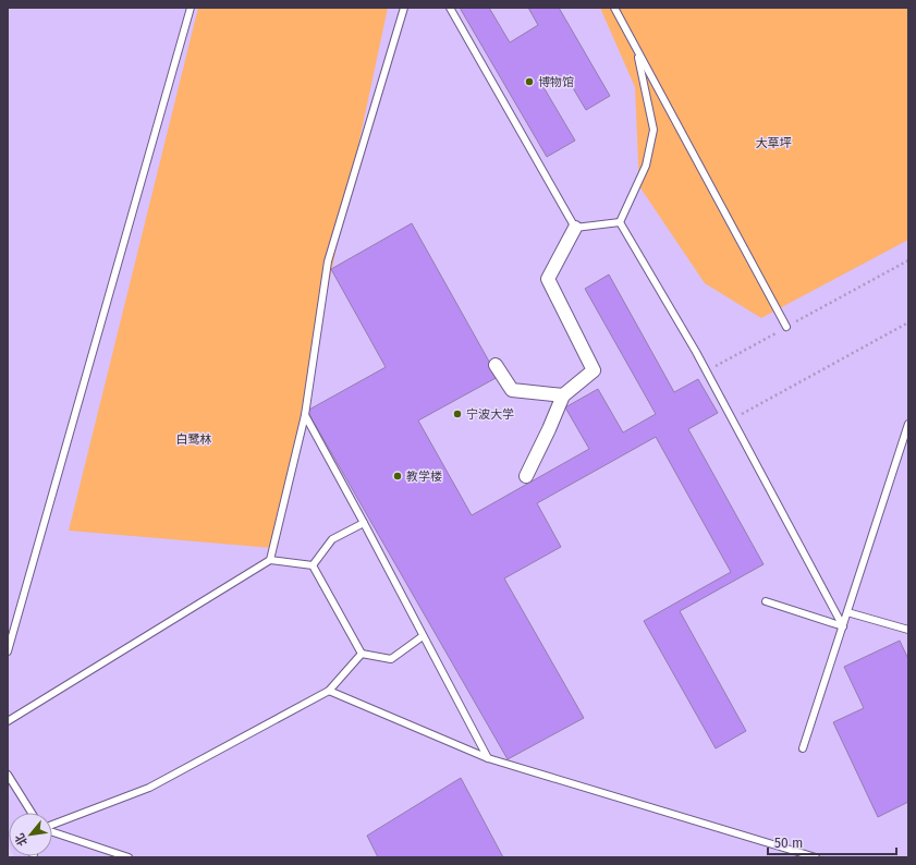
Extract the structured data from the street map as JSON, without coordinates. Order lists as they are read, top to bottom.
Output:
{
  "parks": ["大草坪", "白鹭林"],
  "places": ["博物馆", "宁波大学", "教学楼"],
  "scale_bar": "50 m",
  "north": "bottom left"
}
